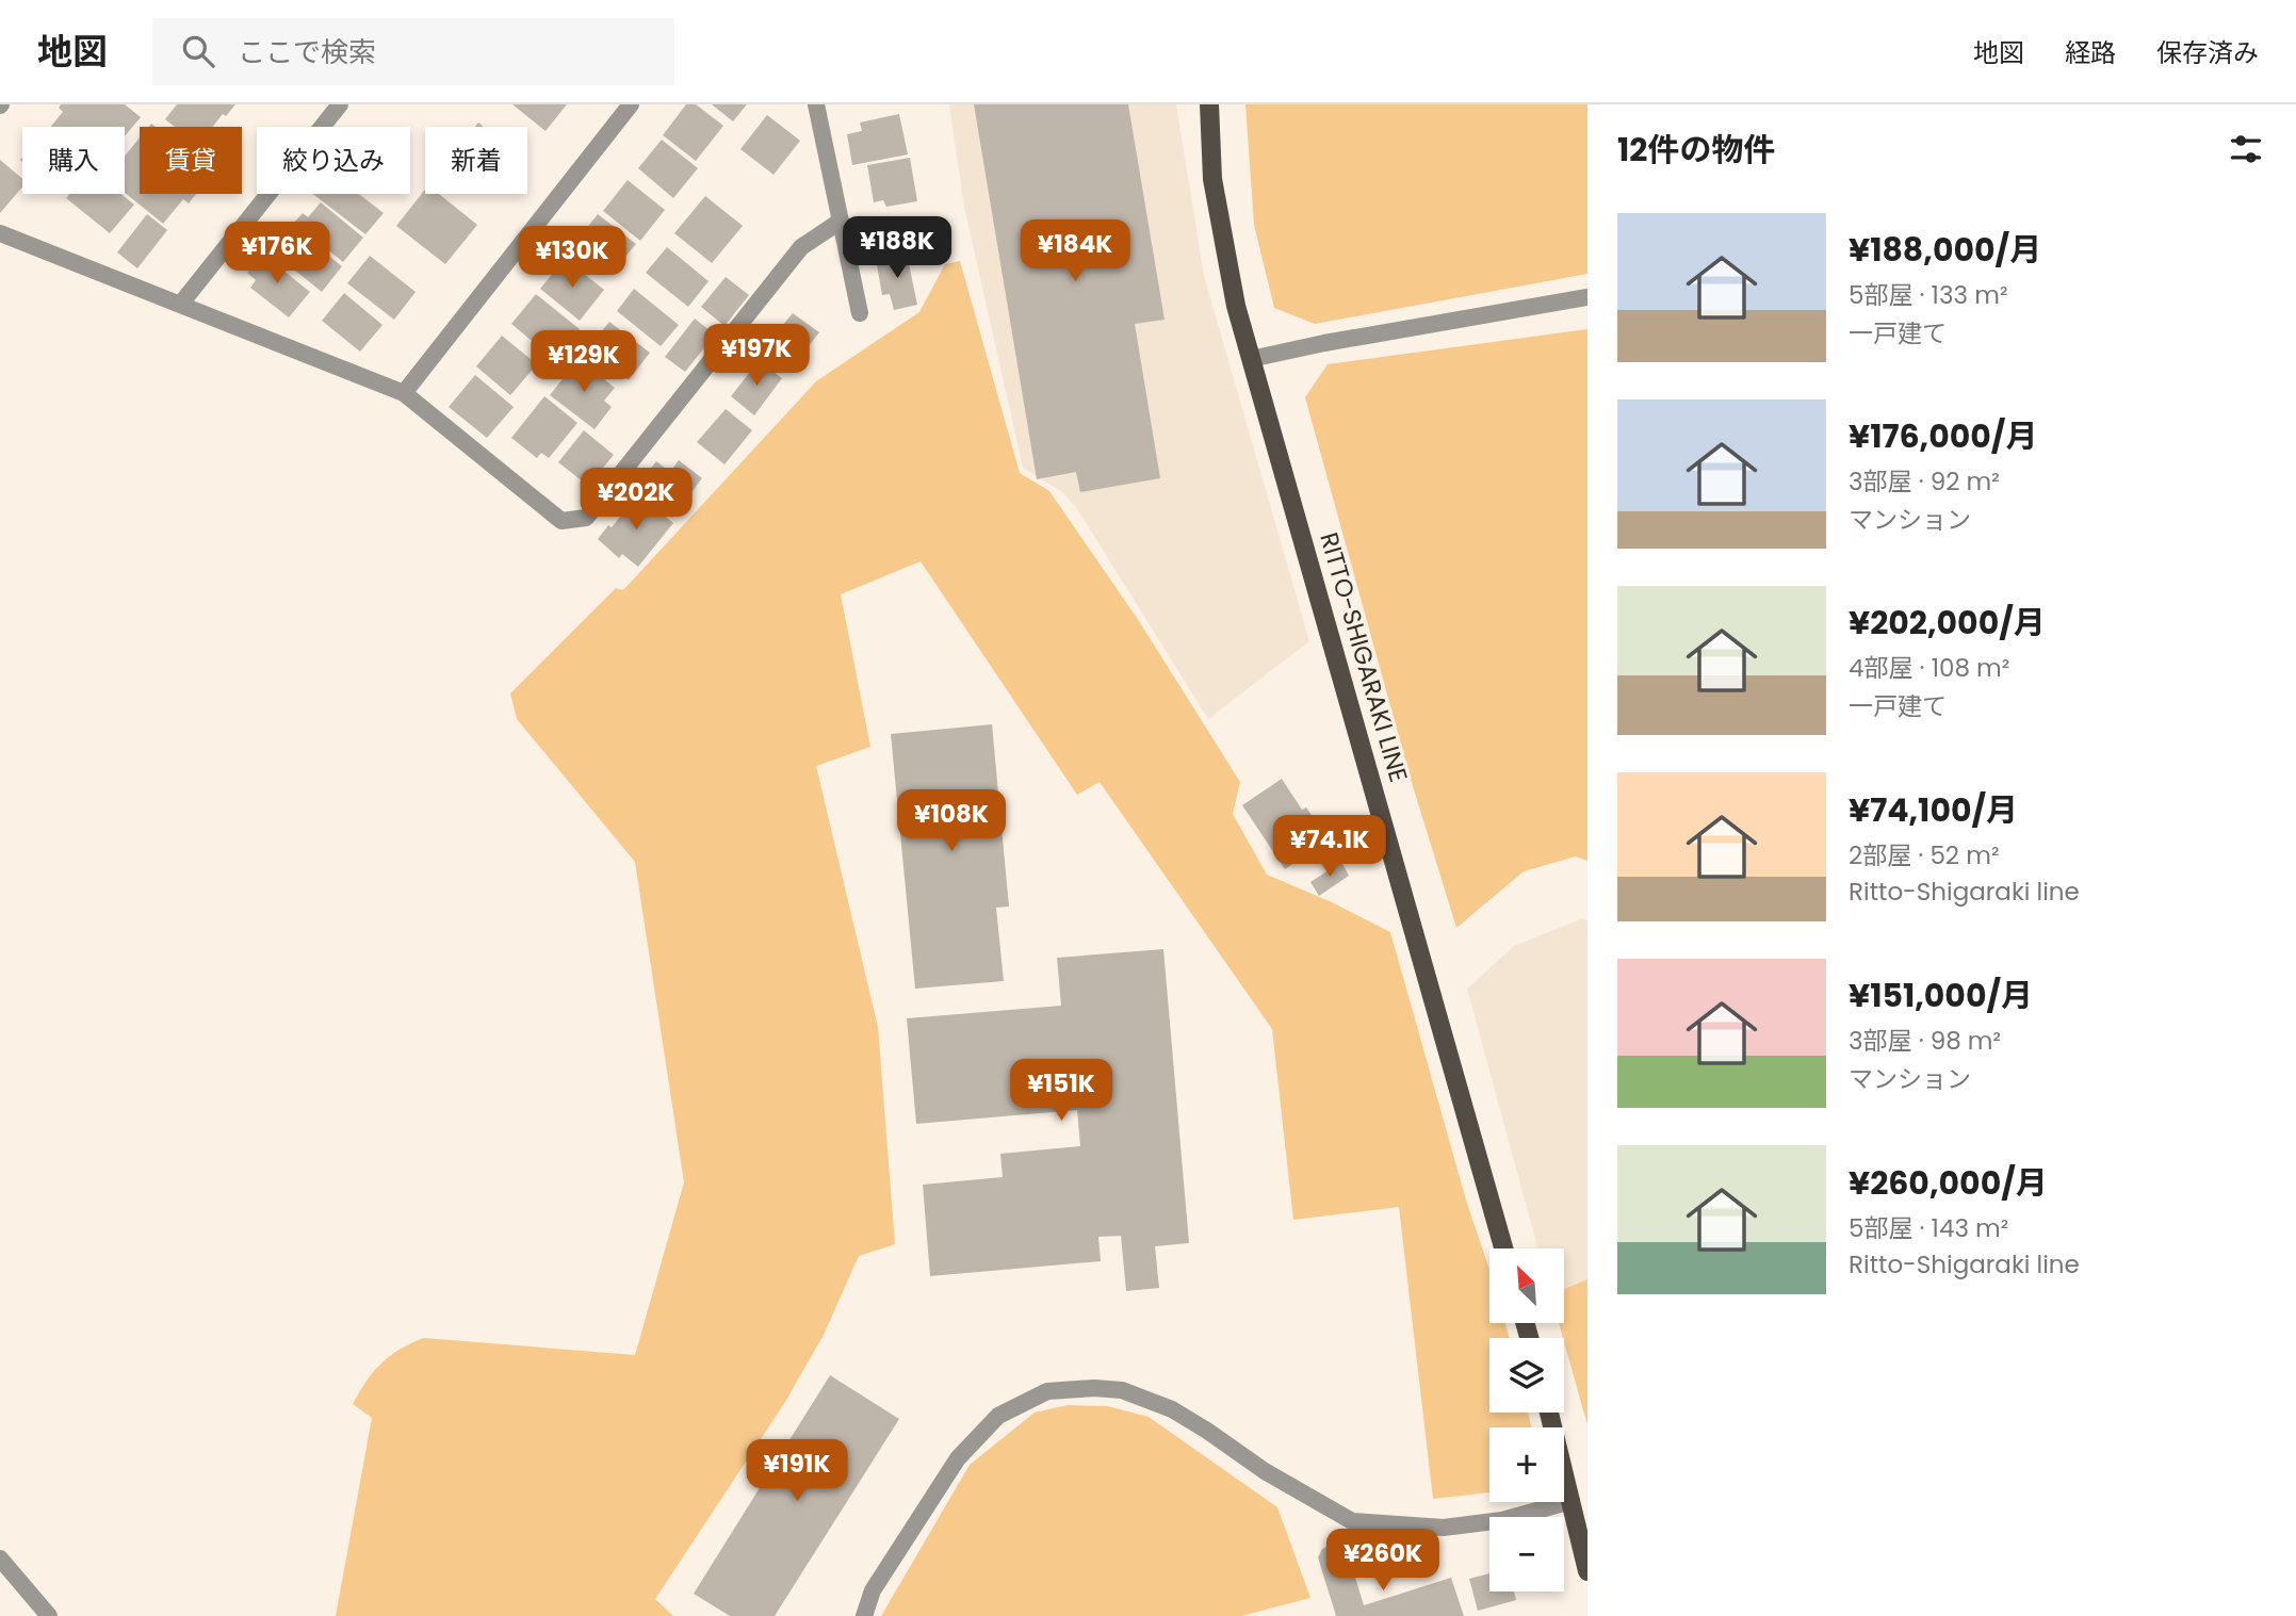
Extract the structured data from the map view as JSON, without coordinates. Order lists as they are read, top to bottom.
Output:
{
  "streets": {
    "main road": ["RITTO-SHIGARAKI LINE"]
  },
  "north": "top left",
  "page": {
    "header": "地図",
    "search": "ここで検索",
    "nav": ["地図", "経路", "保存済み"],
    "heading": "12件の物件",
    "chip": [
      "購入",
      "賃貸",
      "絞り込み",
      "新着"
    ],
    "list": [
      {
        "name": "¥188,000/月",
        "note": "5部屋 · 133 m² · 一戸建て"
      },
      {
        "name": "¥176,000/月",
        "note": "3部屋 · 92 m² · マンション"
      },
      {
        "name": "¥202,000/月",
        "note": "4部屋 · 108 m² · 一戸建て"
      },
      {
        "name": "¥74,100/月",
        "note": "2部屋 · 52 m² · Ritto-Shigaraki line"
      },
      {
        "name": "¥151,000/月",
        "note": "3部屋 · 98 m² · マンション"
      },
      {
        "name": "¥260,000/月",
        "note": "5部屋 · 143 m² · Ritto-Shigaraki line"
      }
    ],
    "price": [
      "¥188K",
      "¥184K",
      "¥176K",
      "¥130K",
      "¥197K",
      "¥129K",
      "¥202K",
      "¥108K",
      "¥74.1K",
      "¥151K",
      "¥191K",
      "¥260K"
    ],
    "map_buttons": ["+", "−"]
  }
}
